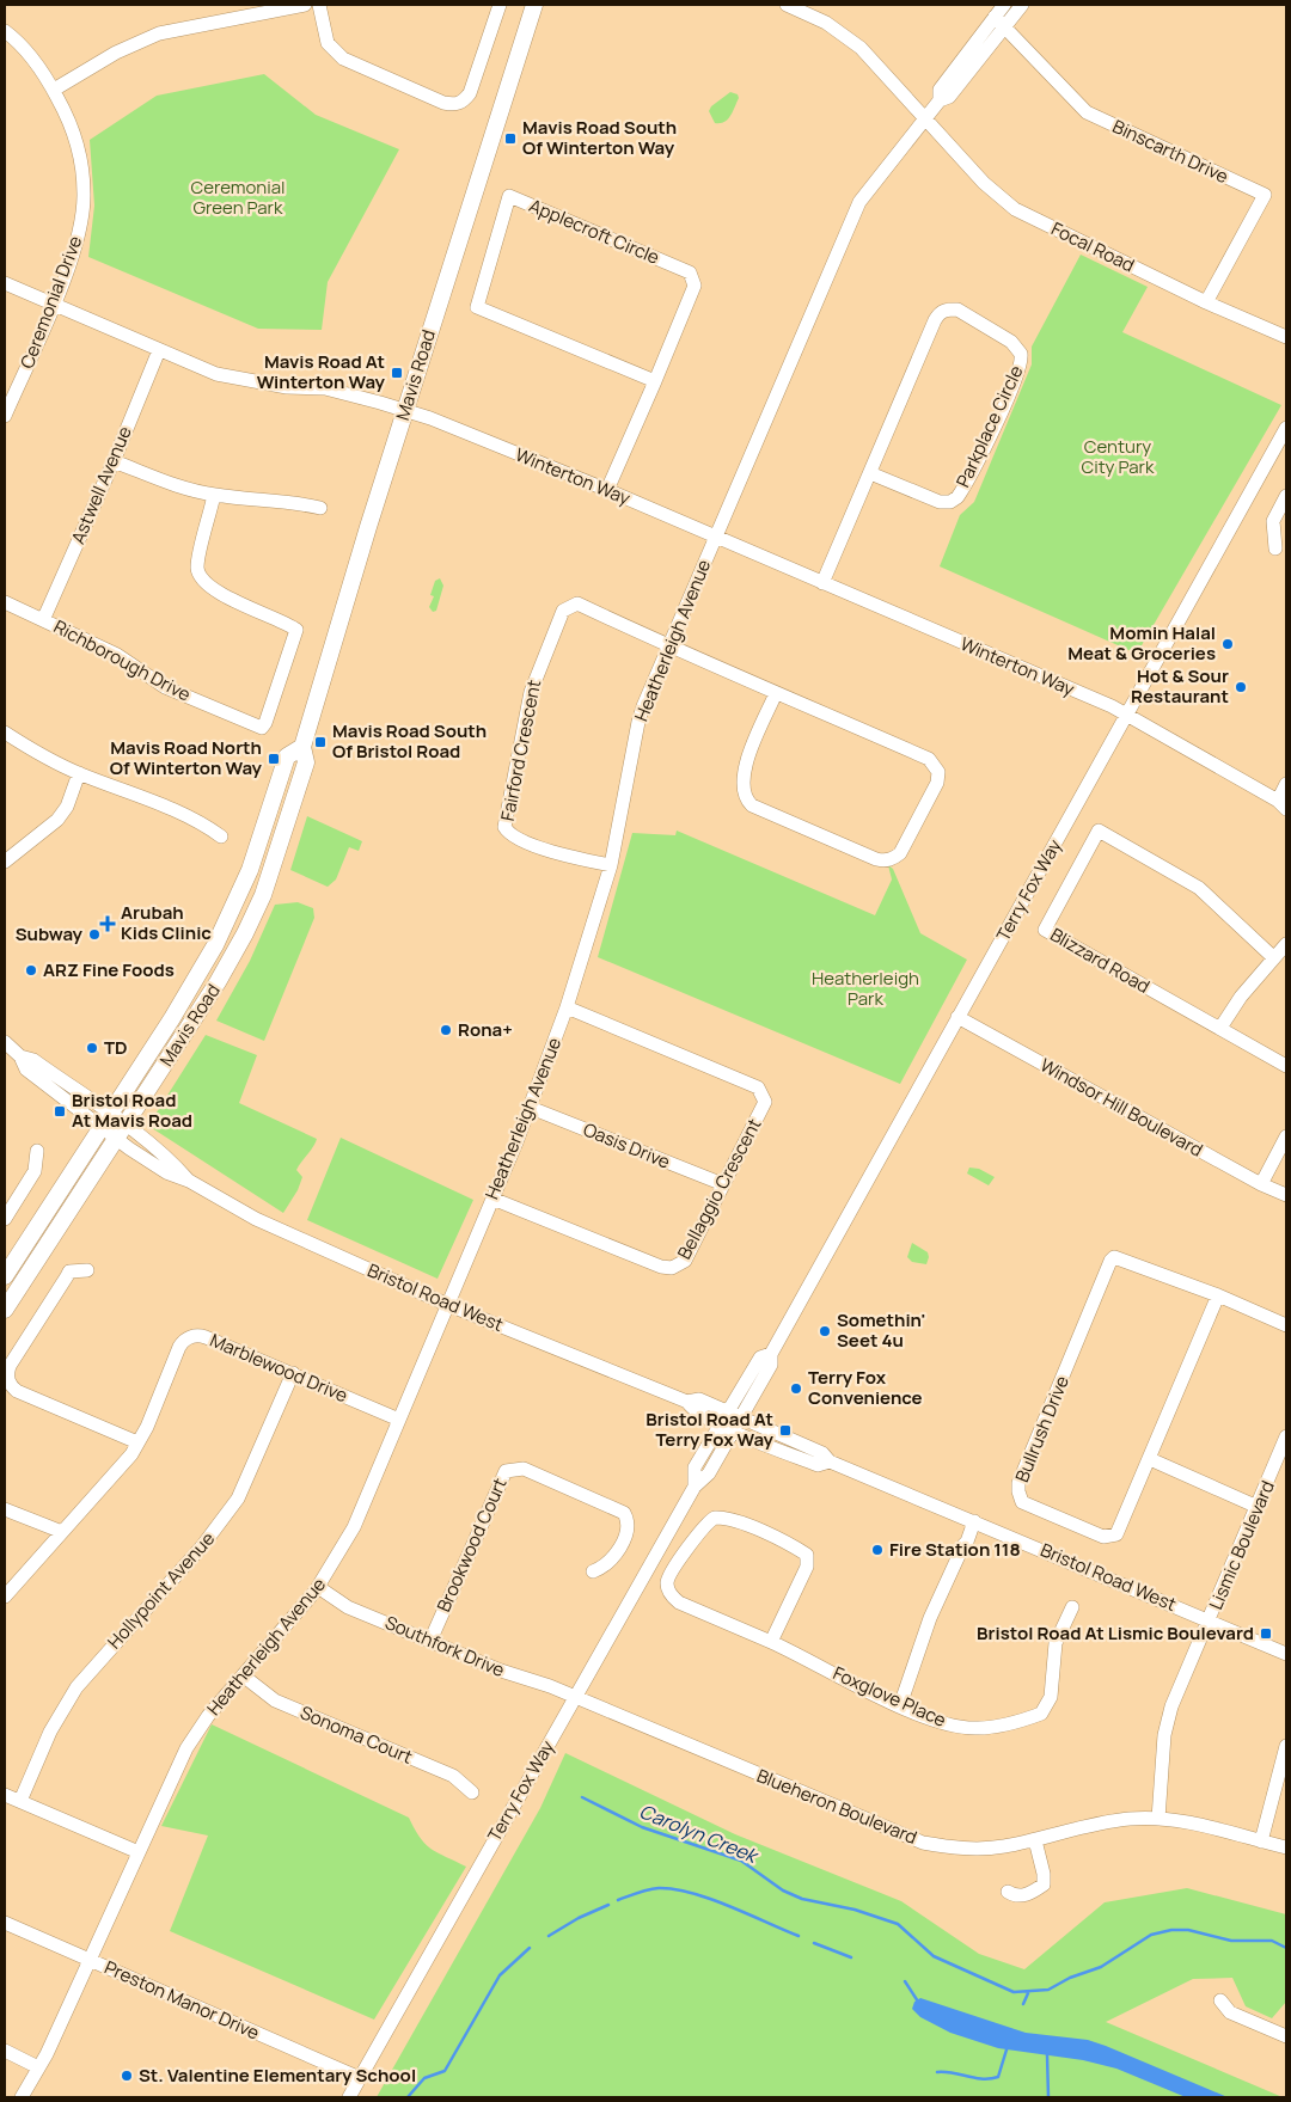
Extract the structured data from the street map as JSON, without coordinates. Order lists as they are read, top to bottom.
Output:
{
  "streets": {
    "main road": ["Mavis Road"],
    "street": [
      "Binscarth Drive",
      "Applecroft Circle",
      "Focal Road",
      "Ceremonial Drive",
      "Parkplace Circle",
      "Winterton Way",
      "Astwell Avenue",
      "Heatherleigh Avenue",
      "Richborough Drive",
      "Fairford Crescent",
      "Terry Fox Way",
      "Blizzard Road",
      "Windsor Hill Boulevard",
      "Oasis Drive",
      "Bellaggio Crescent",
      "Bristol Road West",
      "Marblewood Drive",
      "Bullrush Drive",
      "Brookwood Court",
      "Lismic Boulevard",
      "Hollypoint Avenue",
      "Southfork Drive",
      "Foxglove Place",
      "Sonoma Court",
      "Blueheron Boulevard",
      "Preston Manor Drive"
    ]
  },
  "crossings": [
    ["Binscarth Drive", "Focal Road"],
    ["Binscarth Drive", "Heatherleigh Avenue"],
    ["Applecroft Circle", "Winterton Way"],
    ["Focal Road", "Heatherleigh Avenue"],
    ["Ceremonial Drive", "Winterton Way"],
    ["Mavis Road", "Winterton Way"],
    ["Mavis Road", "Bristol Road West"],
    ["Parkplace Circle", "Winterton Way"],
    ["Winterton Way", "Astwell Avenue"],
    ["Winterton Way", "Heatherleigh Avenue"],
    ["Winterton Way", "Terry Fox Way"],
    ["Astwell Avenue", "Richborough Drive"],
    ["Heatherleigh Avenue", "Fairford Crescent"],
    ["Heatherleigh Avenue", "Oasis Drive"],
    ["Heatherleigh Avenue", "Bellaggio Crescent"],
    ["Heatherleigh Avenue", "Bristol Road West"],
    ["Heatherleigh Avenue", "Marblewood Drive"],
    ["Heatherleigh Avenue", "Southfork Drive"],
    ["Heatherleigh Avenue", "Sonoma Court"],
    ["Heatherleigh Avenue", "Preston Manor Drive"],
    ["Terry Fox Way", "Windsor Hill Boulevard"],
    ["Terry Fox Way", "Bristol Road West"],
    ["Terry Fox Way", "Southfork Drive"],
    ["Terry Fox Way", "Blueheron Boulevard"],
    ["Terry Fox Way", "Preston Manor Drive"],
    ["Oasis Drive", "Bellaggio Crescent"],
    ["Bristol Road West", "Lismic Boulevard"],
    ["Marblewood Drive", "Hollypoint Avenue"],
    ["Brookwood Court", "Southfork Drive"],
    ["Lismic Boulevard", "Blueheron Boulevard"],
    ["Southfork Drive", "Blueheron Boulevard"]
  ],
  "water": ["Carolyn Creek"],
  "parks": ["Ceremonial Green Park", "Century City Park", "Heatherleigh Park"],
  "places": {
    "transit": [
      "Mavis Road South Of Winterton Way",
      "Mavis Road At Winterton Way",
      "Mavis Road South Of Bristol Road",
      "Mavis Road North Of Winterton Way",
      "Bristol Road At Mavis Road",
      "Bristol Road At Terry Fox Way",
      "Bristol Road At Lismic Boulevard"
    ],
    "other": [
      "Momin Halal Meat & Groceries",
      "Hot & Sour Restaurant",
      "Subway",
      "ARZ Fine Foods",
      "Rona+",
      "TD",
      "Somethin' Seet 4u",
      "Terry Fox Convenience",
      "Fire Station 118",
      "St. Valentine Elementary School"
    ],
    "health": ["Arubah Kids Clinic"]
  }
}
